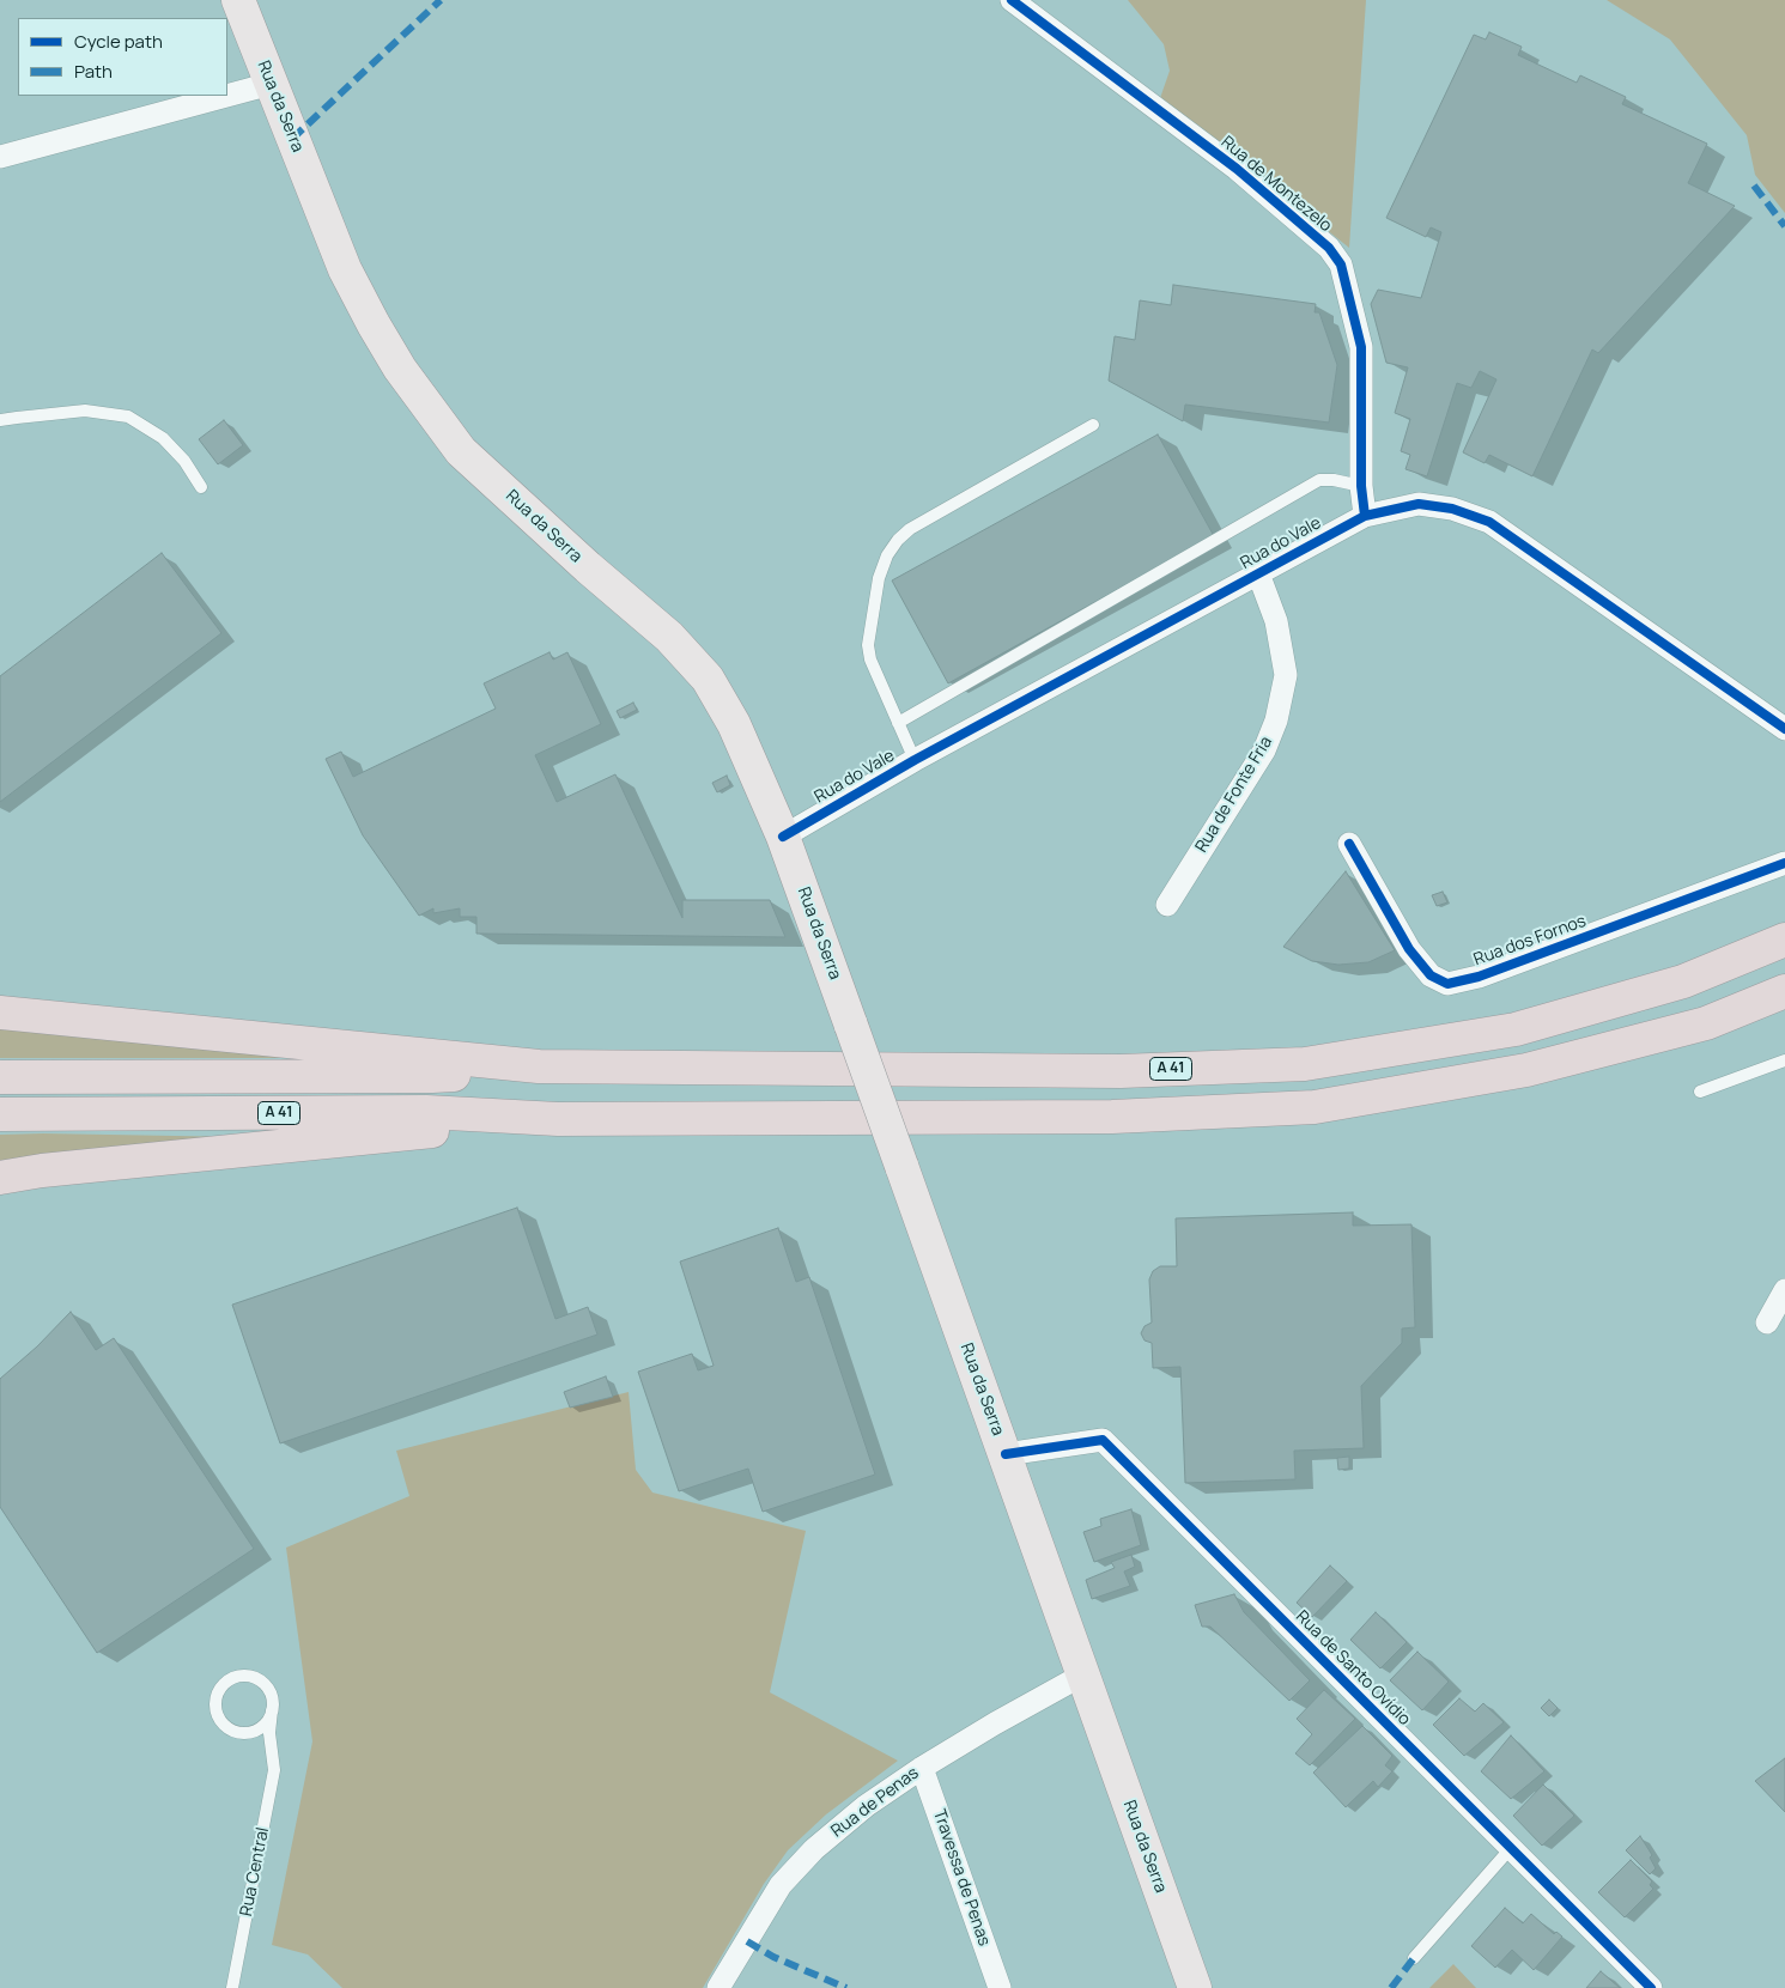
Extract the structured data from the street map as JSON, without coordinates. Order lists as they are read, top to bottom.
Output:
{
  "streets": {
    "highway": ["A 41"],
    "main road": ["Rua da Serra"],
    "street": [
      "Rua de Montezelo",
      "Rua do Vale",
      "Rua de Fonte Fria",
      "Rua dos Fornos",
      "Rua de Santo Ovídio",
      "Rua de Penas",
      "Travessa de Penas"
    ],
    "lane": ["Rua Central"]
  },
  "crossings": [
    ["Rua da Serra", "Rua do Vale"],
    ["Rua da Serra", "Rua de Santo Ovídio"],
    ["Rua da Serra", "Rua de Penas"],
    ["Rua de Montezelo", "Rua do Vale"],
    ["Rua do Vale", "Rua de Fonte Fria"],
    ["Rua de Penas", "Travessa de Penas"]
  ],
  "legend": ["Cycle path", "Path"]
}
